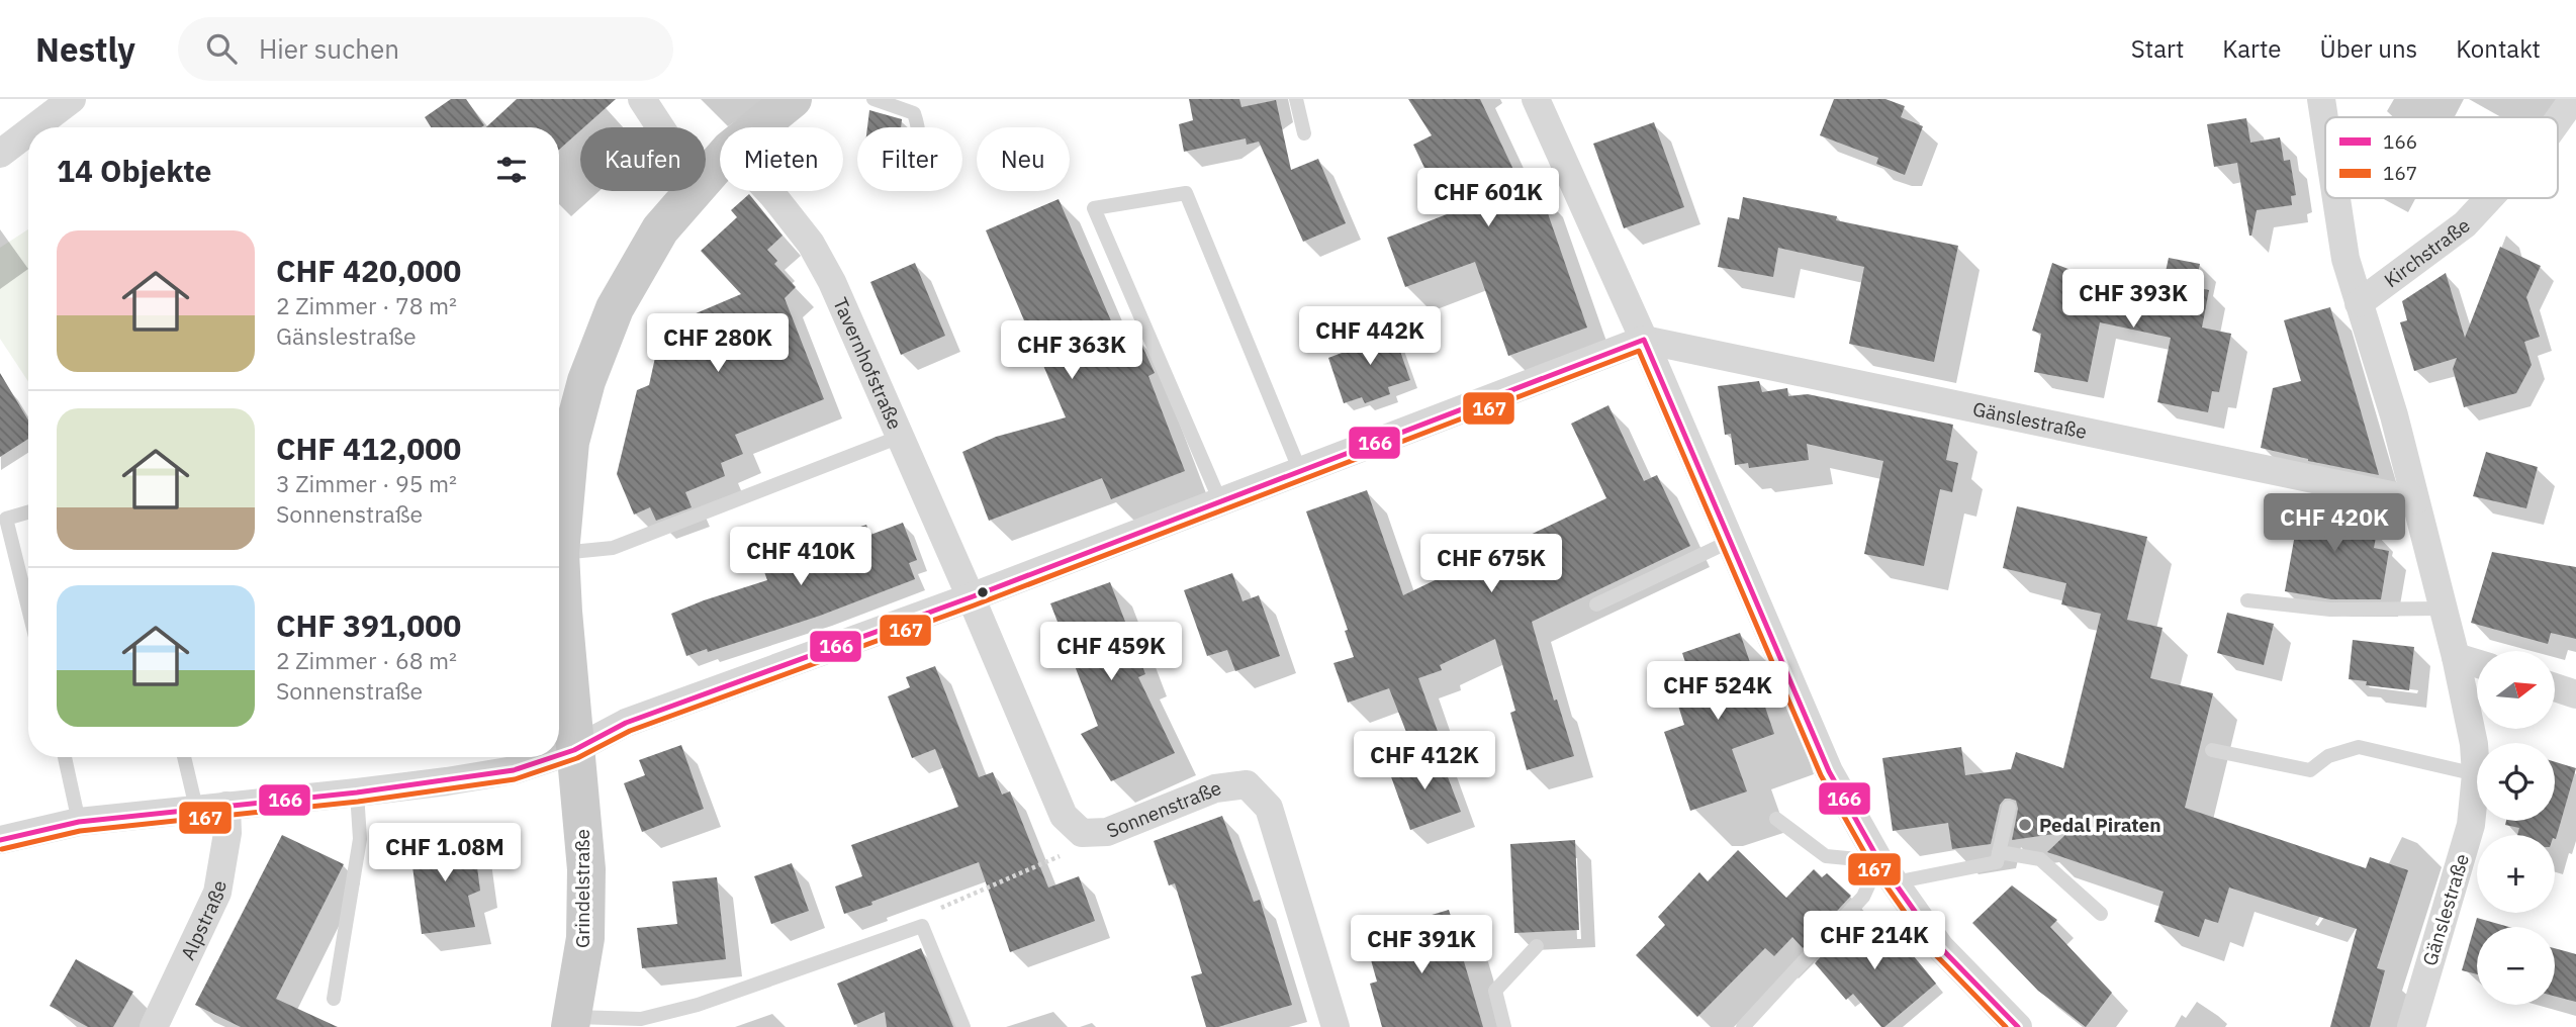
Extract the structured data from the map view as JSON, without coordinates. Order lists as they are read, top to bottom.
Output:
{
  "streets": {
    "main road": ["Grindelstraße"],
    "street": [
      "Kirchstraße",
      "Tavernhofstraße",
      "Gänslestraße",
      "Sonnenstraße",
      "Alpstraße"
    ]
  },
  "crossings": [
    ["Kirchstraße", "Gänslestraße"],
    ["Tavernhofstraße", "Sonnenstraße"],
    ["Tavernhofstraße", "Grindelstraße"]
  ],
  "places": ["Pedal Piraten"],
  "lines": ["transit line 166", "transit line 167"],
  "legend": ["166", "167"],
  "north": "right",
  "page": {
    "header": "Nestly",
    "search": "Hier suchen",
    "nav": [
      "Start",
      "Karte",
      "Über uns",
      "Kontakt"
    ],
    "chip": [
      "Kaufen",
      "Mieten",
      "Filter",
      "Neu"
    ],
    "heading": "14 Objekte",
    "price": [
      "CHF 601K",
      "CHF 393K",
      "CHF 442K",
      "CHF 280K",
      "CHF 363K",
      "CHF 420K",
      "CHF 410K",
      "CHF 675K",
      "CHF 459K",
      "CHF 524K",
      "CHF 412K",
      "CHF 1.08M",
      "CHF 214K",
      "CHF 391K"
    ],
    "list": [
      {
        "name": "CHF 420,000",
        "note": "2 Zimmer · 78 m² · Gänslestraße"
      },
      {
        "name": "CHF 412,000",
        "note": "3 Zimmer · 95 m² · Sonnenstraße"
      },
      {
        "name": "CHF 391,000",
        "note": "2 Zimmer · 68 m² · Sonnenstraße"
      }
    ],
    "map_buttons": ["+", "−"]
  }
}
